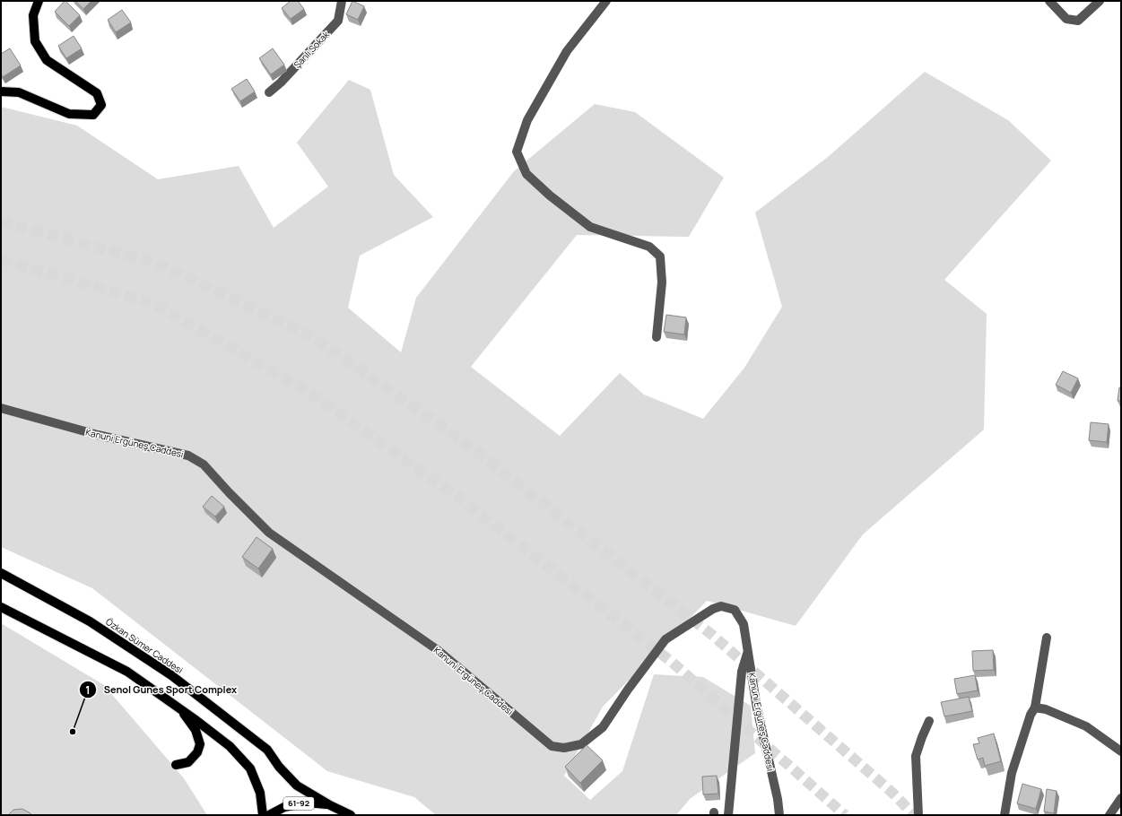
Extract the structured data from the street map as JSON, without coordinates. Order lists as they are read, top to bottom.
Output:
{
  "streets": {
    "main road": ["Özkan Sümer Caddesi", "61-92"],
    "street": ["Şanlı Sokak", "Kanuni Ergüneş Caddesi"]
  },
  "places": ["Senol Gunes Sport Complex"]
}
